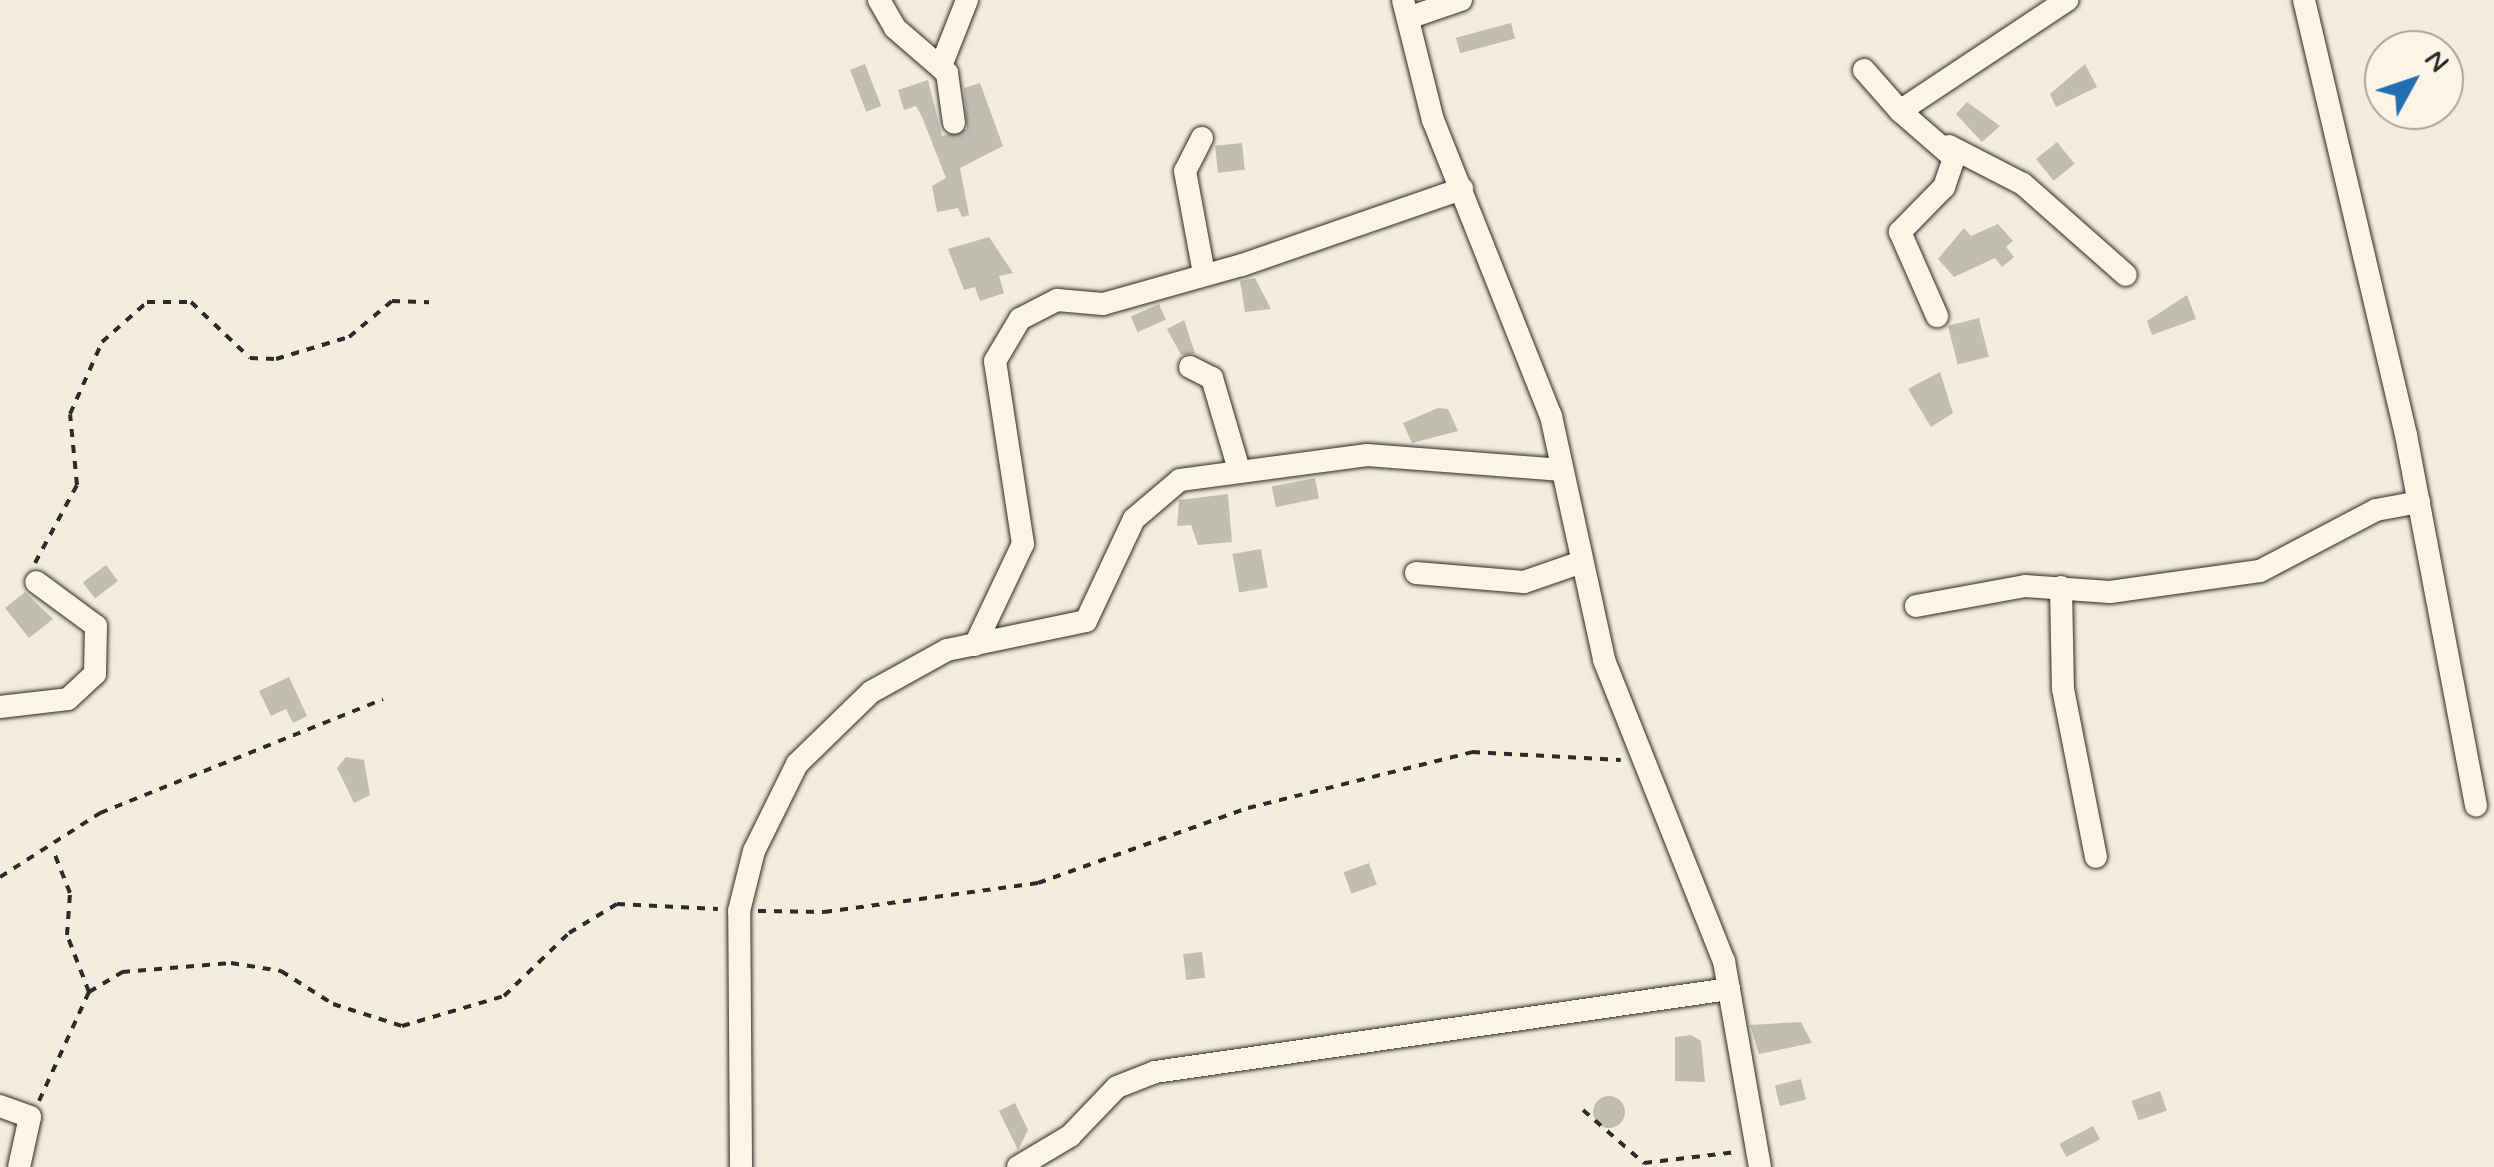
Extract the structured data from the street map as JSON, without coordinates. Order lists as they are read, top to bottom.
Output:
{
  "north": "top right"
}
